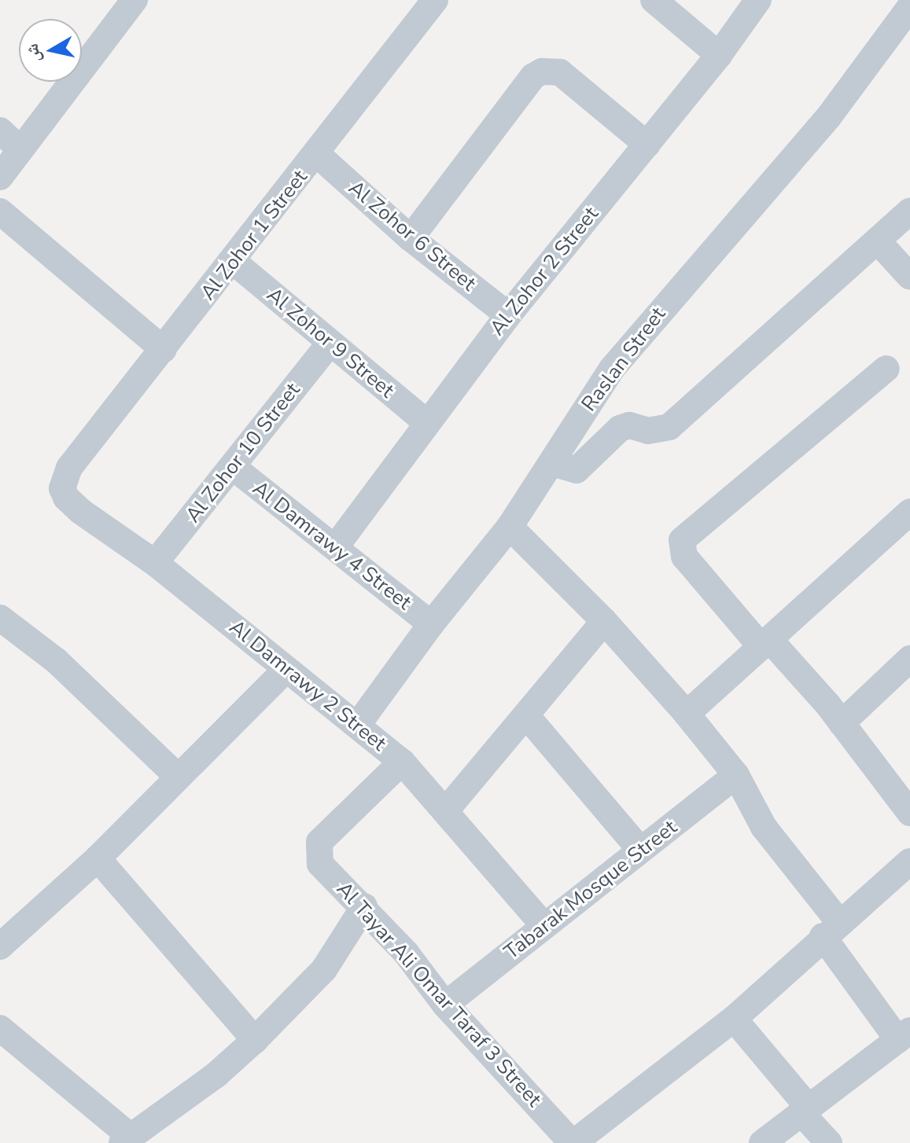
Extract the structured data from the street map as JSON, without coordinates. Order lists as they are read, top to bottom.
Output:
{
  "streets": {
    "street": [
      "Al Zohor 1 Street",
      "Al Zohor 6 Street",
      "Al Zohor 2 Street",
      "Al Zohor 9 Street",
      "Raslan Street",
      "Al Zohor 10 Street",
      "Al Damrawy 4 Street",
      "Al Damrawy 2 Street",
      "Tabarak Mosque Street",
      "Al Tayar Ali Omar Taraf 3 Street"
    ]
  },
  "crossings": [
    ["Al Zohor 1 Street", "Al Zohor 6 Street"],
    ["Al Zohor 1 Street", "Al Zohor 9 Street"],
    ["Al Zohor 1 Street", "Al Damrawy 2 Street"],
    ["Al Zohor 6 Street", "Al Zohor 2 Street"],
    ["Al Zohor 2 Street", "Al Zohor 9 Street"],
    ["Al Zohor 2 Street", "Al Damrawy 4 Street"],
    ["Al Zohor 9 Street", "Al Zohor 10 Street"],
    ["Raslan Street", "Al Damrawy 4 Street"],
    ["Raslan Street", "Al Damrawy 2 Street"],
    ["Al Zohor 10 Street", "Al Damrawy 4 Street"],
    ["Al Zohor 10 Street", "Al Damrawy 2 Street"],
    ["Al Damrawy 2 Street", "Tabarak Mosque Street"],
    ["Al Damrawy 2 Street", "Al Tayar Ali Omar Taraf 3 Street"],
    ["Tabarak Mosque Street", "Al Tayar Ali Omar Taraf 3 Street"]
  ],
  "north": "left"
}
